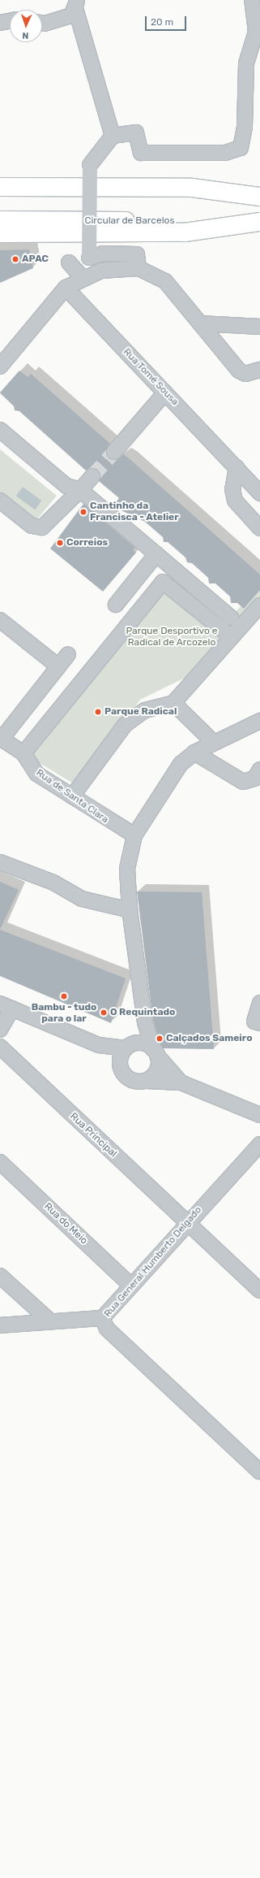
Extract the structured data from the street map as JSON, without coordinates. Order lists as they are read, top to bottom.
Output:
{
  "streets": {
    "main road": ["Circular de Barcelos"],
    "street": [
      "Rua Tomé Sousa",
      "Rua de Santa Clara",
      "Rua Principal",
      "Rua do Meio",
      "Rua General Humberto Delgado"
    ]
  },
  "crossings": [
    ["Rua Principal", "Rua General Humberto Delgado"],
    ["Rua do Meio", "Rua General Humberto Delgado"]
  ],
  "parks": ["Parque Desportivo e Radical de Arcozelo"],
  "places": [
    "APAC",
    "Cantinho da Francisca - Atelier",
    "Correios",
    "Parque Radical",
    "Bambu - tudo para o lar",
    "O Requintado",
    "Calçados Sameiro"
  ],
  "scale_bar": "20 m",
  "north": "bottom"
}
